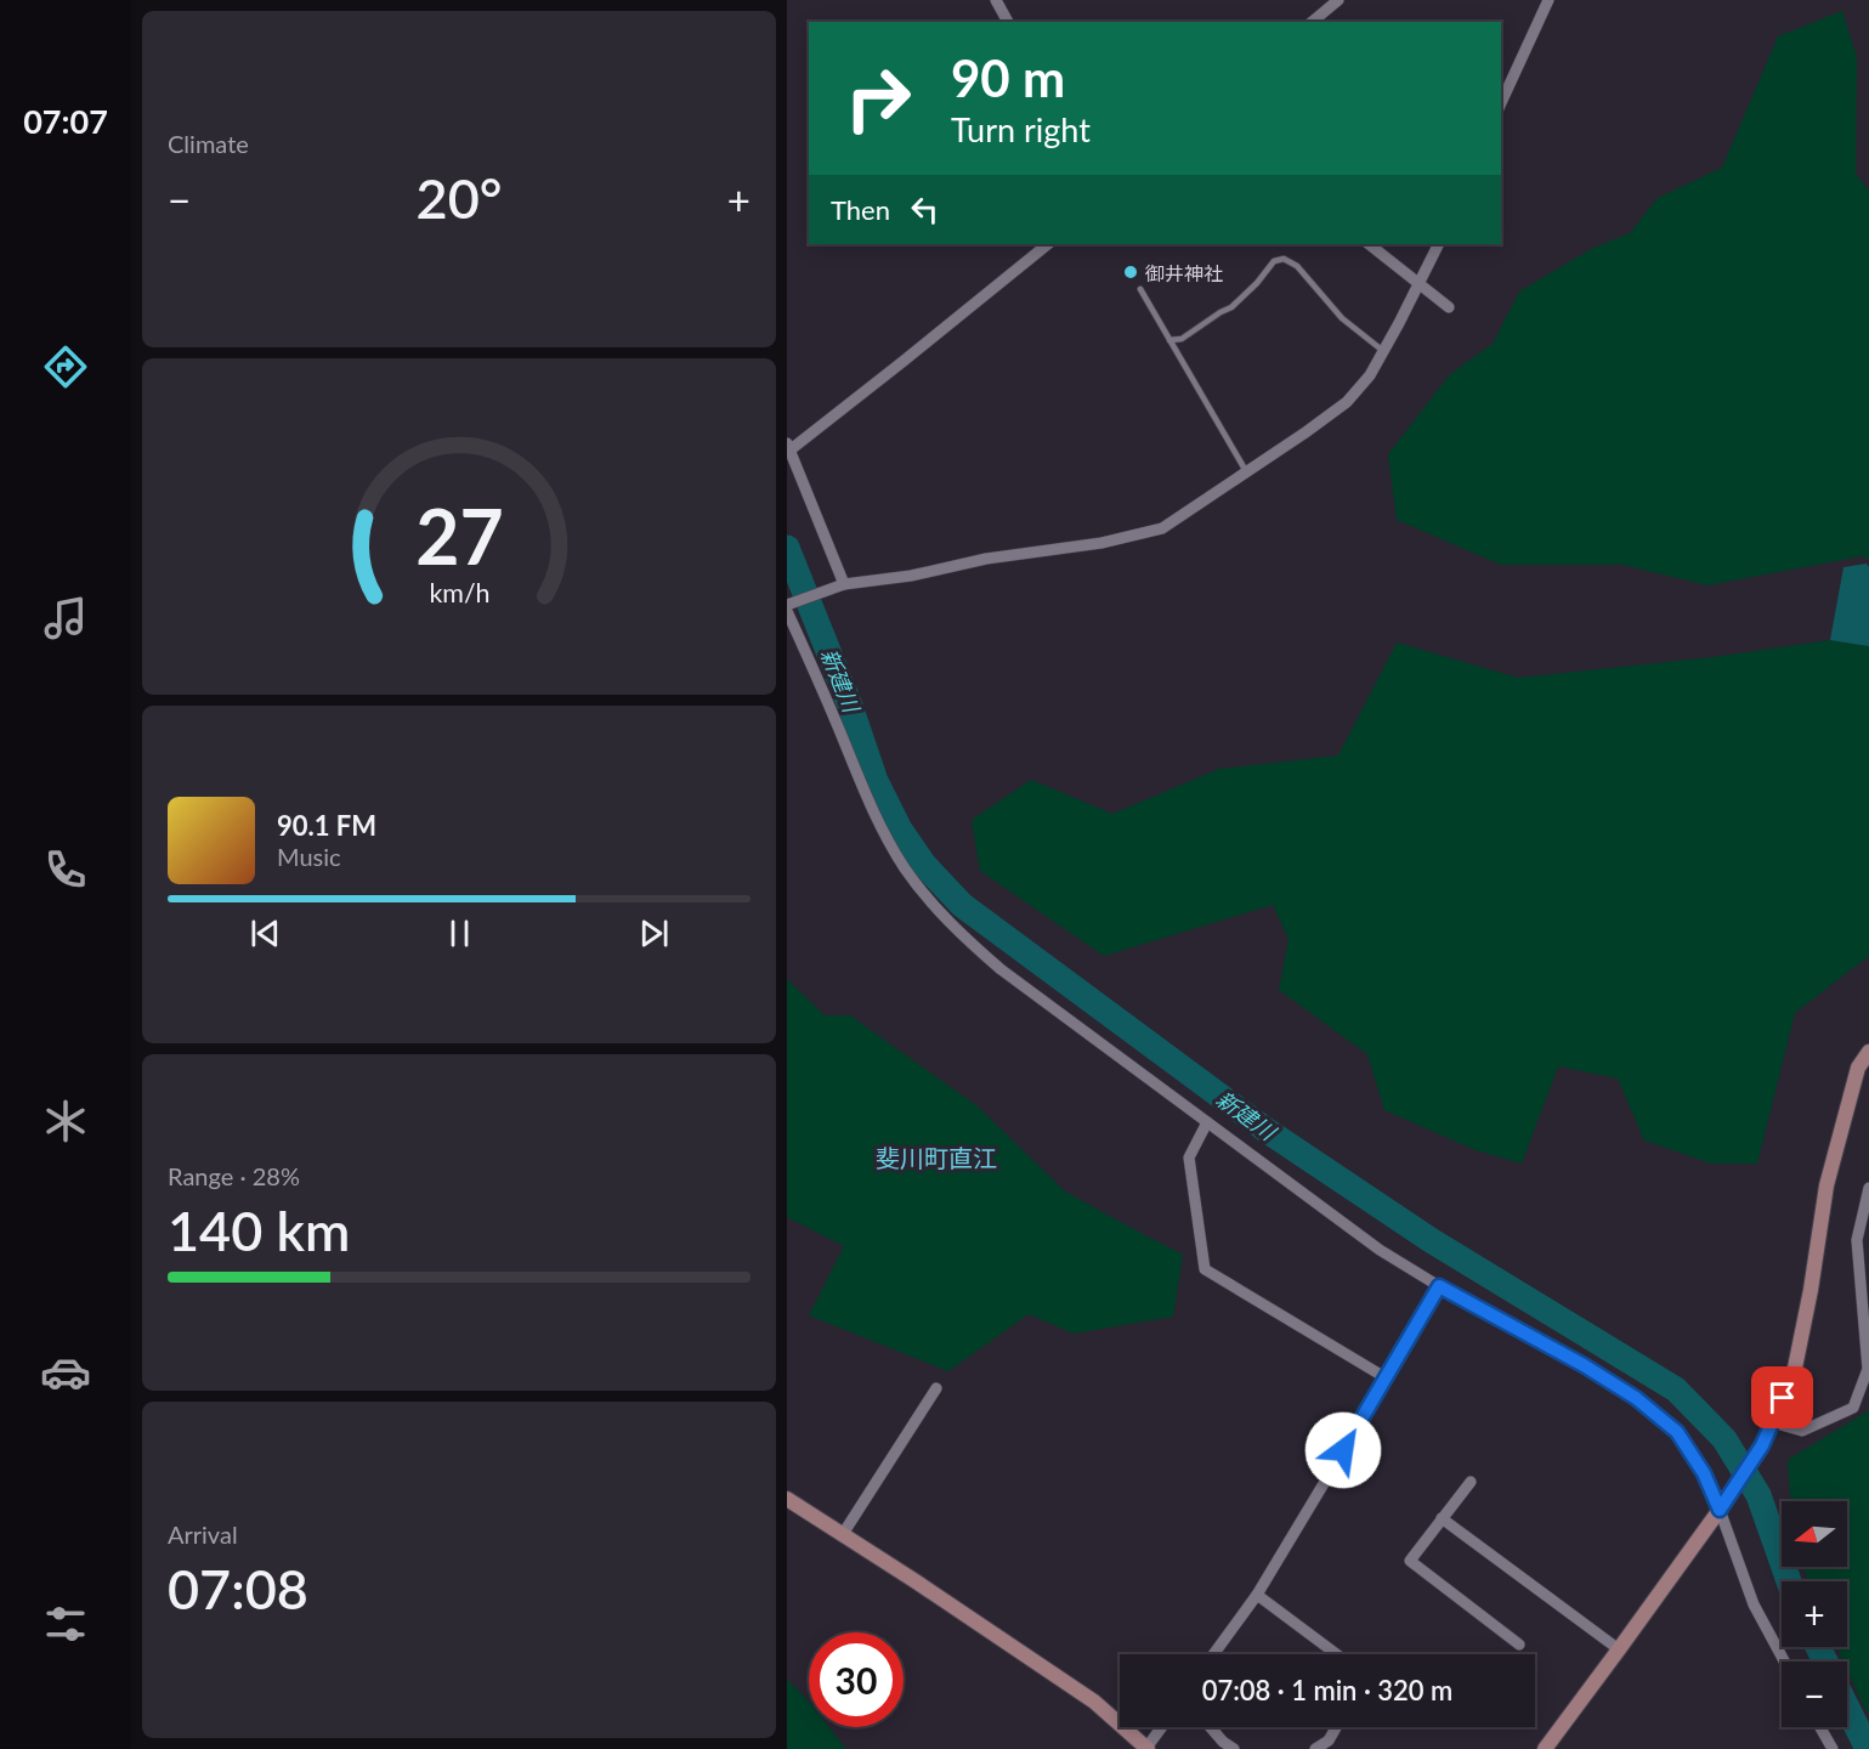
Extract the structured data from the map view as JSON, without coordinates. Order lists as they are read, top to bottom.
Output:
{
  "districts": ["斐川町直江"],
  "water": ["新建川"],
  "places": ["御井神社"],
  "north": "left",
  "page": {
    "tabs": "07:07",
    "tile": [
      "Climate",
      ["Range · 28%", "140 km"],
      ["Arrival", "07:08"]
    ],
    "turn": ["90 m", "Turn right"],
    "heat": ["−", "20°", "+"],
    "then": "Then",
    "song": ["90.1 FM", "Music"],
    "map_buttons": ["+", "−"],
    "limit": "30",
    "trip": "07:08 · 1 min · 320 m",
    "gauge": ["27", "km/h"]
  }
}
